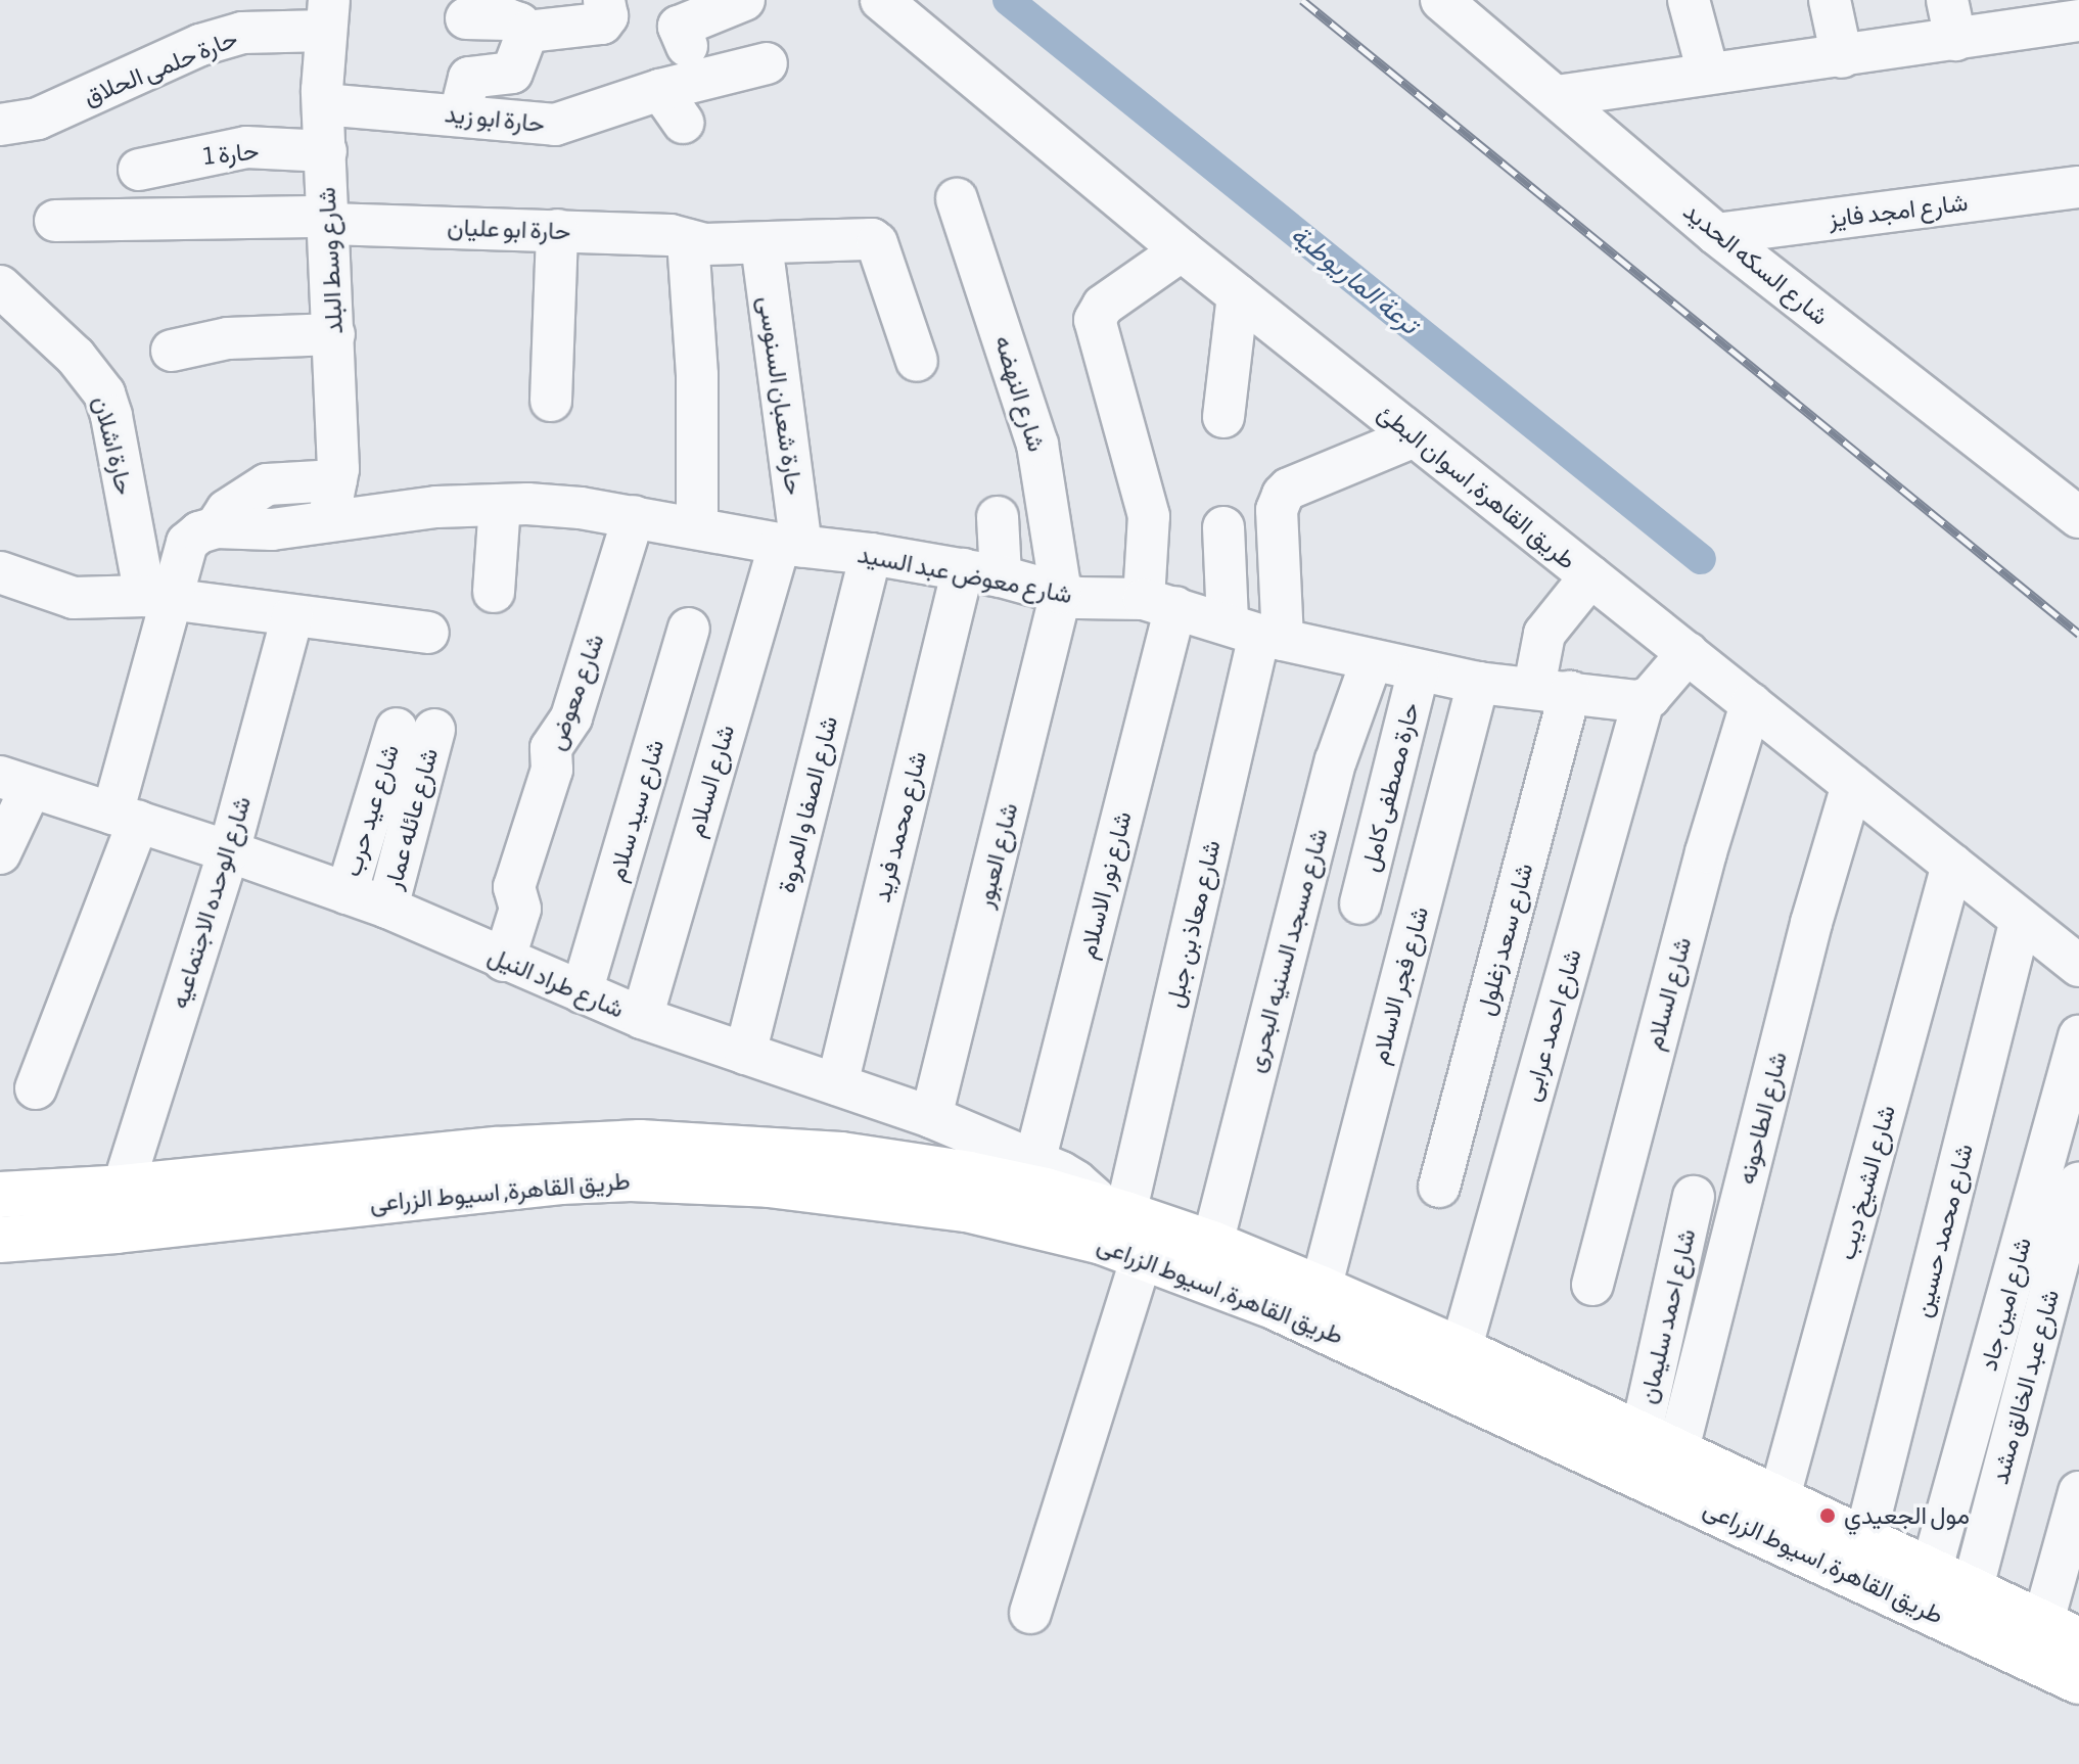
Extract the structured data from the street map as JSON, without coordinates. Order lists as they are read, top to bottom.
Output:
{
  "streets": {
    "highway": ["طريق القاهرة, اسيوط الزراعى"],
    "street": [
      "حارة حلمى الحلاق",
      "حارة ابو زيد",
      "حارة 1",
      "شارع امجد فايز",
      "حارة ابو عليان",
      "شارع وسط البلد",
      "شارع السكه الحديد",
      "شارع النهضه",
      "حارة شعبان السنوسى",
      "حارة اشلان",
      "طريق القاهرة, اسوان البطئ",
      "شارع معوض عبد السيد",
      "شارع معوض",
      "شارع السلام",
      "حارة مصطفى كامل",
      "شارع الصفا و المروة",
      "شارع عيد حرب",
      "شارع سيد سلام",
      "شارع عائله عمار",
      "شارع محمد فريد",
      "شارع العبور",
      "شارع نور الاسلام",
      "شارع الوحده الاجتماعيه",
      "شارع معاذ بن جبل",
      "شارع سعد زغلول",
      "شارع مسجد السنيه البحرى",
      "شارع طراد النيل",
      "شارع فجر الاسلام",
      "شارع احمد عرابى",
      "شارع الطاحونه",
      "شارع الشيخ ديب",
      "شارع محمد حسين",
      "شارع امين جاد",
      "شارع احمد سليمان",
      "شارع عبد الخالق مشد"
    ]
  },
  "crossings": [
    ["حارة حلمى الحلاق", "شارع وسط البلد"],
    ["حارة ابو زيد", "شارع وسط البلد"],
    ["حارة 1", "شارع وسط البلد"],
    ["شارع امجد فايز", "شارع السكه الحديد"],
    ["حارة ابو عليان", "شارع وسط البلد"],
    ["حارة ابو عليان", "حارة شعبان السنوسى"],
    ["شارع وسط البلد", "شارع معوض عبد السيد"],
    ["شارع النهضه", "شارع معوض عبد السيد"],
    ["شارع النهضه", "شارع العبور"],
    ["حارة شعبان السنوسى", "شارع معوض عبد السيد"],
    ["حارة شعبان السنوسى", "شارع السلام"],
    ["طريق القاهرة, اسوان البطئ", "شارع السلام"],
    ["طريق القاهرة, اسوان البطئ", "شارع نور الاسلام"],
    ["طريق القاهرة, اسوان البطئ", "شارع سعد زغلول"],
    ["طريق القاهرة, اسوان البطئ", "شارع الطاحونه"],
    ["طريق القاهرة, اسوان البطئ", "شارع الشيخ ديب"],
    ["طريق القاهرة, اسوان البطئ", "شارع محمد حسين"],
    ["شارع معوض عبد السيد", "شارع معوض"],
    ["شارع معوض عبد السيد", "شارع السلام"],
    ["شارع معوض عبد السيد", "حارة مصطفى كامل"],
    ["شارع معوض عبد السيد", "شارع الصفا و المروة"],
    ["شارع معوض عبد السيد", "شارع محمد فريد"],
    ["شارع معوض عبد السيد", "شارع العبور"],
    ["شارع معوض عبد السيد", "شارع نور الاسلام"],
    ["شارع معوض عبد السيد", "شارع معاذ بن جبل"],
    ["شارع معوض عبد السيد", "شارع سعد زغلول"],
    ["شارع معوض عبد السيد", "شارع مسجد السنيه البحرى"],
    ["شارع معوض عبد السيد", "شارع فجر الاسلام"],
    ["شارع معوض عبد السيد", "شارع احمد عرابى"],
    ["شارع معوض", "شارع طراد النيل"],
    ["شارع السلام", "شارع طراد النيل"],
    ["شارع الصفا و المروة", "شارع طراد النيل"],
    ["شارع عيد حرب", "شارع عائله عمار"],
    ["شارع عيد حرب", "شارع طراد النيل"],
    ["شارع سيد سلام", "شارع طراد النيل"],
    ["شارع عائله عمار", "شارع طراد النيل"],
    ["شارع محمد فريد", "شارع طراد النيل"],
    ["شارع العبور", "شارع طراد النيل"],
    ["شارع نور الاسلام", "شارع طراد النيل"],
    ["شارع الوحده الاجتماعيه", "شارع طراد النيل"],
    ["شارع الوحده الاجتماعيه", "طريق القاهرة, اسيوط الزراعى"],
    ["شارع معاذ بن جبل", "شارع طراد النيل"],
    ["شارع معاذ بن جبل", "طريق القاهرة, اسيوط الزراعى"],
    ["شارع مسجد السنيه البحرى", "طريق القاهرة, اسيوط الزراعى"],
    ["شارع طراد النيل", "طريق القاهرة, اسيوط الزراعى"],
    ["شارع فجر الاسلام", "طريق القاهرة, اسيوط الزراعى"],
    ["شارع احمد عرابى", "طريق القاهرة, اسيوط الزراعى"],
    ["شارع الطاحونه", "طريق القاهرة, اسيوط الزراعى"],
    ["شارع الطاحونه", "شارع احمد سليمان"],
    ["شارع الشيخ ديب", "طريق القاهرة, اسيوط الزراعى"],
    ["طريق القاهرة, اسيوط الزراعى", "شارع محمد حسين"],
    ["طريق القاهرة, اسيوط الزراعى", "شارع امين جاد"],
    ["طريق القاهرة, اسيوط الزراعى", "شارع احمد سليمان"],
    ["طريق القاهرة, اسيوط الزراعى", "شارع عبد الخالق مشد"]
  ],
  "water": ["ترعة الماريوطية"],
  "places": ["مول الجعيدي"]
}
